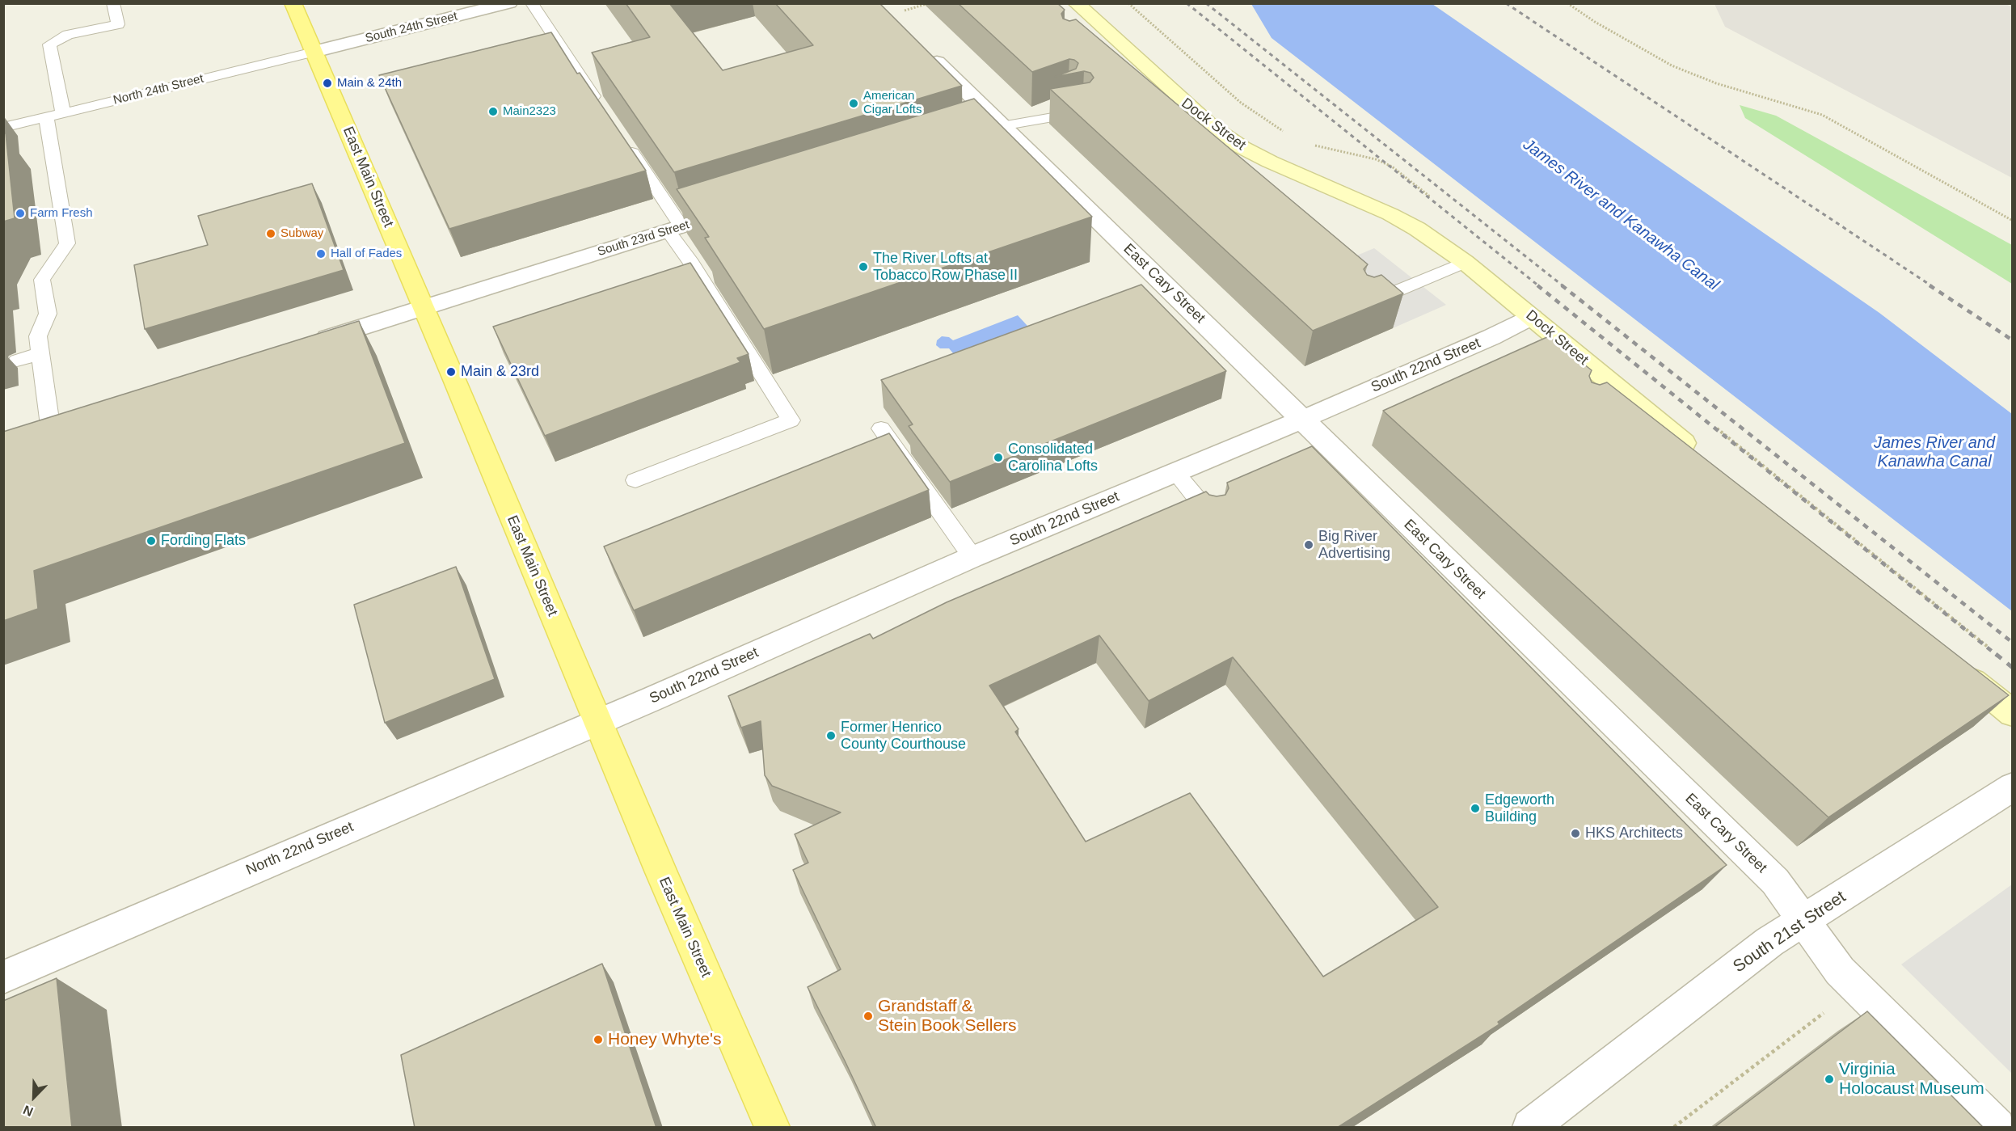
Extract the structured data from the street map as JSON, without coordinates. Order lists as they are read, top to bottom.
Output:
{
  "streets": {
    "main road": ["Dock Street", "East Main Street"],
    "street": [
      "South 24th Street",
      "South 23rd Street",
      "East Cary Street",
      "South 22nd Street",
      "North 22nd Street",
      "South 21st Street"
    ],
    "lane": ["North 24th Street"]
  },
  "crossings": [
    ["South 24th Street", "North 24th Street"],
    ["South 24th Street", "East Main Street"],
    ["North 24th Street", "East Main Street"],
    ["Dock Street", "South 22nd Street"],
    ["East Main Street", "South 23rd Street"],
    ["East Main Street", "South 22nd Street"],
    ["East Main Street", "North 22nd Street"],
    ["East Cary Street", "South 22nd Street"],
    ["East Cary Street", "South 21st Street"],
    ["South 22nd Street", "North 22nd Street"]
  ],
  "water": ["James River and Kanawha Canal"],
  "places": [
    "Main & 24th",
    "American Cigar Lofts",
    "Main2323",
    "Farm Fresh",
    "Subway",
    "Hall of Fades",
    "The River Lofts at Tobacco Row Phase II",
    "Main & 23rd",
    "Consolidated Carolina Lofts",
    "Fording Flats",
    "Big River Advertising",
    "Former Henrico County Courthouse",
    "Edgeworth Building",
    "HKS Architects",
    "Grandstaff & Stein Book Sellers",
    "Honey Whyte's",
    "Virginia Holocaust Museum"
  ],
  "north": "bottom left"
}
